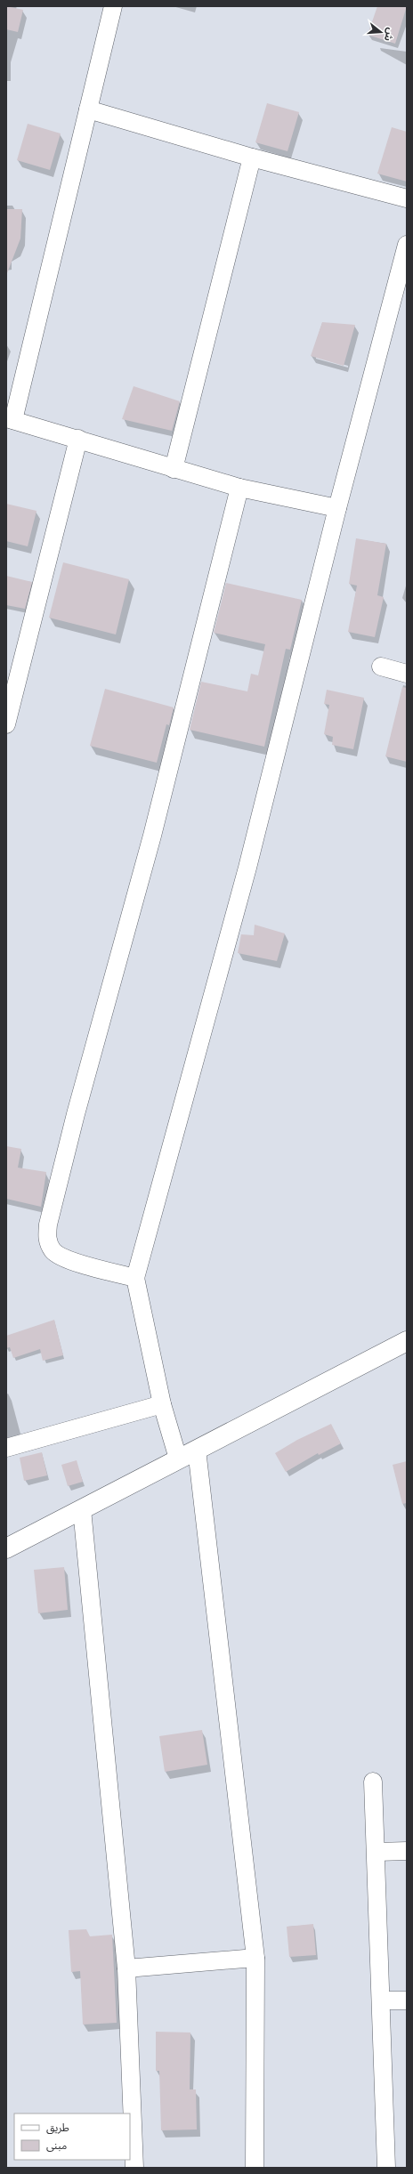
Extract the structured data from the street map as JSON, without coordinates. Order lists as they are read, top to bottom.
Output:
{
  "legend": ["طريق", "مبنى"],
  "north": "right"
}
